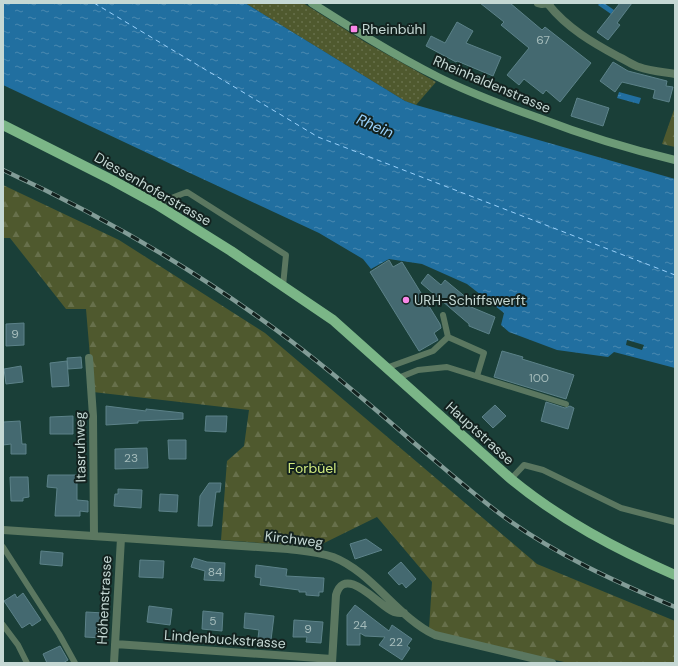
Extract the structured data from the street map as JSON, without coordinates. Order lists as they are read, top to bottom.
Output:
{
  "streets": {
    "main road": ["Rheinhaldenstrasse", "Diessenhoferstrasse", "Hauptstrasse"],
    "street": [
      "Itasruhweg",
      "Kirchweg",
      "Höhenstrasse",
      "Lindenbuckstrasse"
    ]
  },
  "crossings": [
    ["Diessenhoferstrasse", "Hauptstrasse"],
    ["Itasruhweg", "Kirchweg"],
    ["Kirchweg", "Höhenstrasse"],
    ["Höhenstrasse", "Lindenbuckstrasse"]
  ],
  "water": ["Rhein"],
  "parks": ["Forbüel"],
  "places": {
    "transit": ["Rheinbühl"],
    "other": ["URH-Schiffswerft"]
  },
  "house_numbers": [
    "67",
    "9",
    "100",
    "23",
    "84",
    "5",
    "24",
    "9",
    "22"
  ]
}
